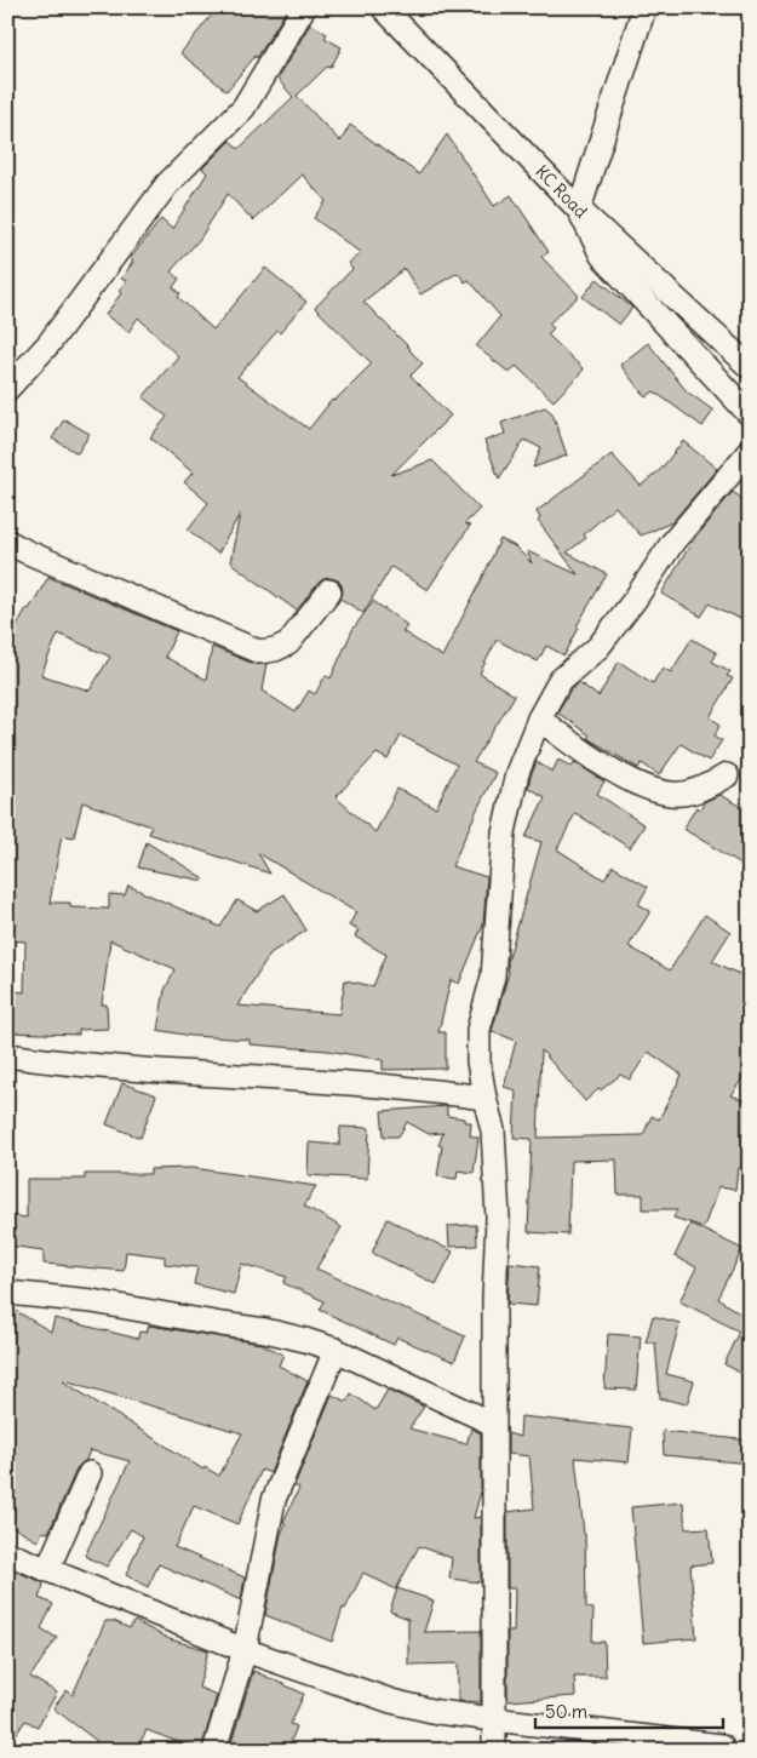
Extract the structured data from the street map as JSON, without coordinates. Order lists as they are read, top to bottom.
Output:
{
  "streets": {
    "street": ["KC Road"]
  },
  "scale_bar": "50 m"
}
